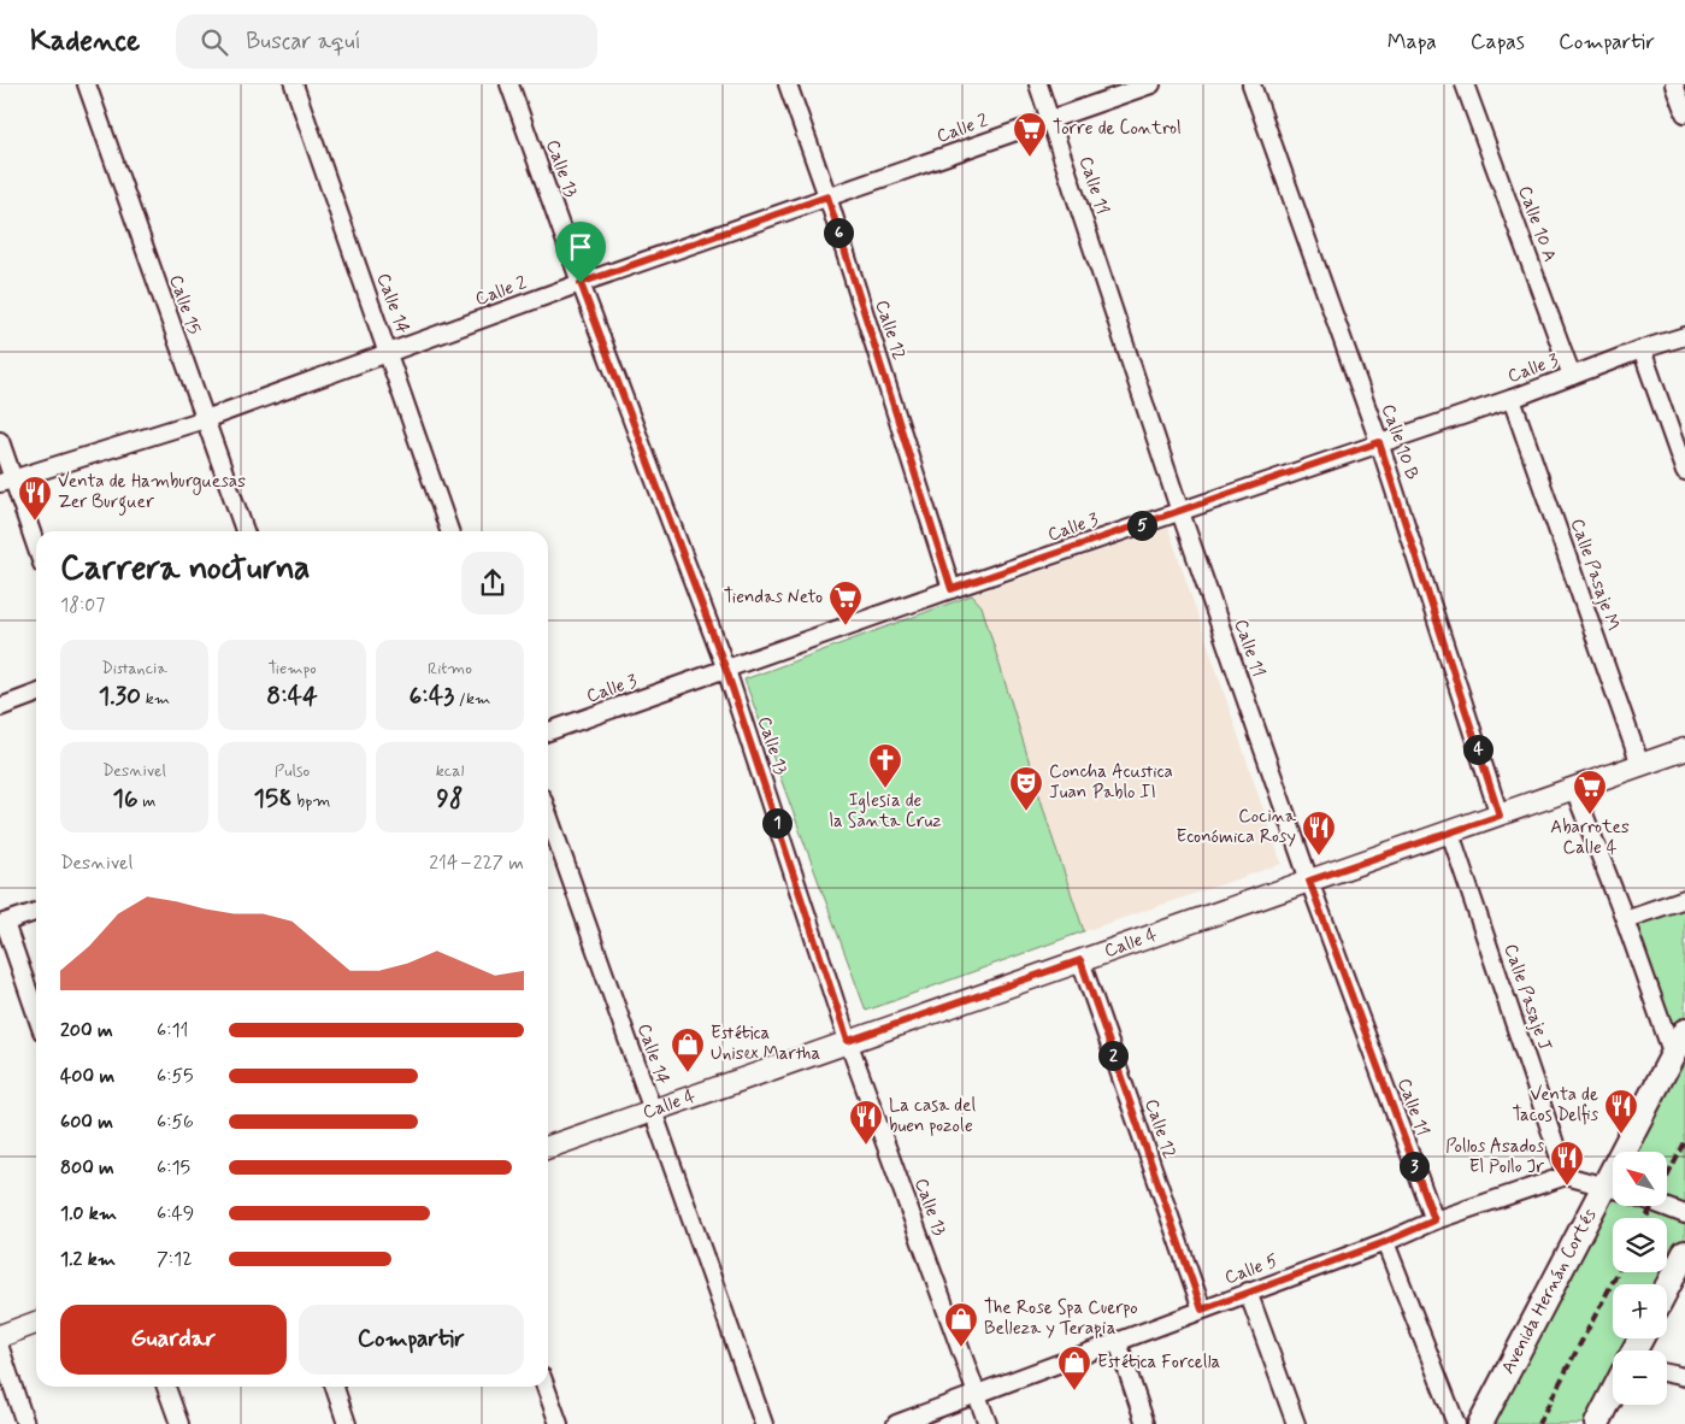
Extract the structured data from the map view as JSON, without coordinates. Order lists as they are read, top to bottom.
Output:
{
  "streets": {
    "main road": ["Avenida Hernán Cortés"],
    "street": [
      "Calle 2",
      "Calle 13",
      "Calle 11",
      "Calle 10 A",
      "Calle 14",
      "Calle 15",
      "Calle 12",
      "Calle 3",
      "Calle 10 B",
      "Calle Pasaje M",
      "Calle 4",
      "Calle Pasaje J",
      "Calle 5"
    ]
  },
  "crossings": [
    ["Calle 2", "Calle 13"],
    ["Calle 2", "Calle 11"],
    ["Calle 2", "Calle 14"],
    ["Calle 2", "Calle 15"],
    ["Calle 2", "Calle 12"],
    ["Calle 13", "Calle 3"],
    ["Calle 13", "Calle 4"],
    ["Calle 13", "Calle 5"],
    ["Calle 11", "Calle 3"],
    ["Calle 11", "Calle 4"],
    ["Calle 11", "Calle 5"],
    ["Calle 10 A", "Calle 3"],
    ["Calle 14", "Calle 4"],
    ["Calle 12", "Calle 3"],
    ["Calle 12", "Calle 4"],
    ["Calle 12", "Calle 5"],
    ["Calle 3", "Calle 10 B"],
    ["Calle 3", "Calle Pasaje M"],
    ["Calle 10 B", "Calle 4"],
    ["Calle Pasaje M", "Calle 4"],
    ["Calle 4", "Calle Pasaje J"],
    ["Calle Pasaje J", "Calle 5"]
  ],
  "places": {
    "supermarket": ["Torre de Control", "Tiendas Neto", "Abarrotes Calle 4"],
    "restaurant": [
      "Venta de Hamburguesas Zer Burguer",
      "Cocina Económica Rosy",
      "Venta de Tacos Delfis",
      "La casa del buen pozole",
      "Pollos Asados El Pollo Jr"
    ],
    "church": ["Iglesia de la Santa Cruz"],
    "theatre": ["Concha Acustica Juan Pablo II"],
    "shop": ["Estética Unisex Martha", "The Rose Spa Cuerpo Belleza y Terapia", "Estética Forcella"]
  },
  "north": "top left",
  "page": {
    "header": "Kadence",
    "search": "Buscar aquí",
    "nav": ["Mapa", "Capas", "Compartir"],
    "pins": [
      "6",
      "5",
      "4",
      "1",
      "2",
      "3"
    ],
    "heading": ["Carrera nocturna", "18:07"],
    "stats": [
      ["Distancia", "1.30 km"],
      ["Tiempo", "8:44"],
      ["Ritmo", "6:43 /km"],
      ["Desnivel", "16 m"],
      ["Pulso", "158 bpm"],
      ["kcal", "98"]
    ],
    "chart": ["Desnivel", "214–227 m"],
    "list": [
      {
        "name": "200 m",
        "note": "6:11"
      },
      {
        "name": "400 m",
        "note": "6:55"
      },
      {
        "name": "600 m",
        "note": "6:56"
      },
      {
        "name": "800 m",
        "note": "6:15"
      },
      {
        "name": "1.0 km",
        "note": "6:49"
      },
      {
        "name": "1.2 km",
        "note": "7:12"
      }
    ],
    "map_buttons": ["+", "−"],
    "buttons": ["Guardar", "Compartir"]
  }
}
